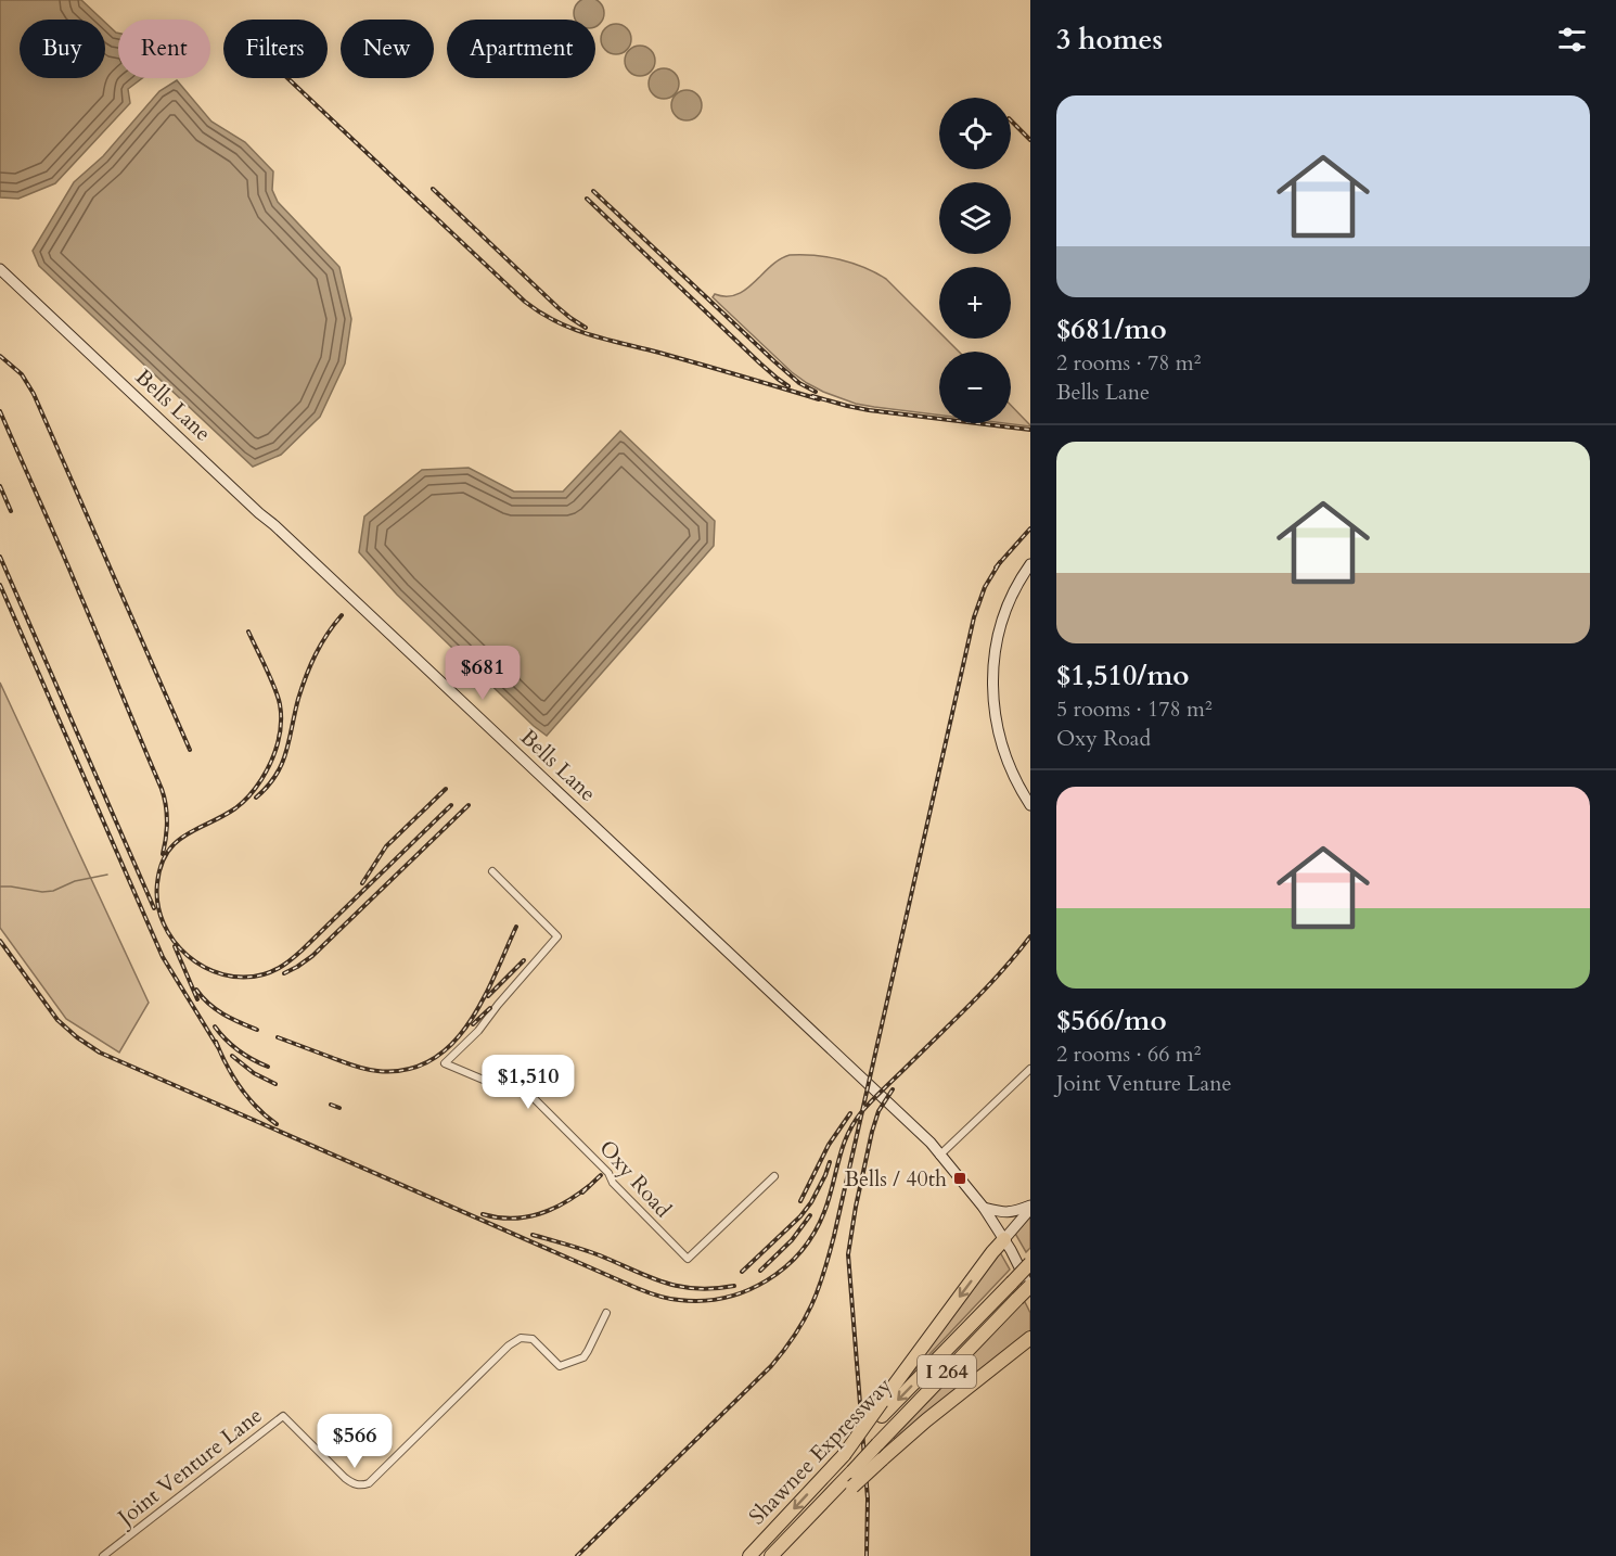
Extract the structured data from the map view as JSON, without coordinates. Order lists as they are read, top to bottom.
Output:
{
  "streets": {
    "highway": ["I 264", "Shawnee Expressway"],
    "street": ["Bells Lane", "Oxy Road", "Joint Venture Lane"]
  },
  "crossings": [
    ["Bells Lane", "Shawnee Expressway"]
  ],
  "places": {
    "transit": ["Bells / 40th"]
  },
  "page": {
    "heading": "3 homes",
    "chip": [
      "Buy",
      "Rent",
      "Filters",
      "New",
      "Apartment"
    ],
    "list": [
      {
        "name": "$681/mo",
        "note": "2 rooms · 78 m² · Bells Lane"
      },
      {
        "name": "$1,510/mo",
        "note": "5 rooms · 178 m² · Oxy Road"
      },
      {
        "name": "$566/mo",
        "note": "2 rooms · 66 m² · Joint Venture Lane"
      }
    ],
    "map_buttons": ["+", "−"],
    "price": ["$681", "$1,510", "$566"]
  }
}
